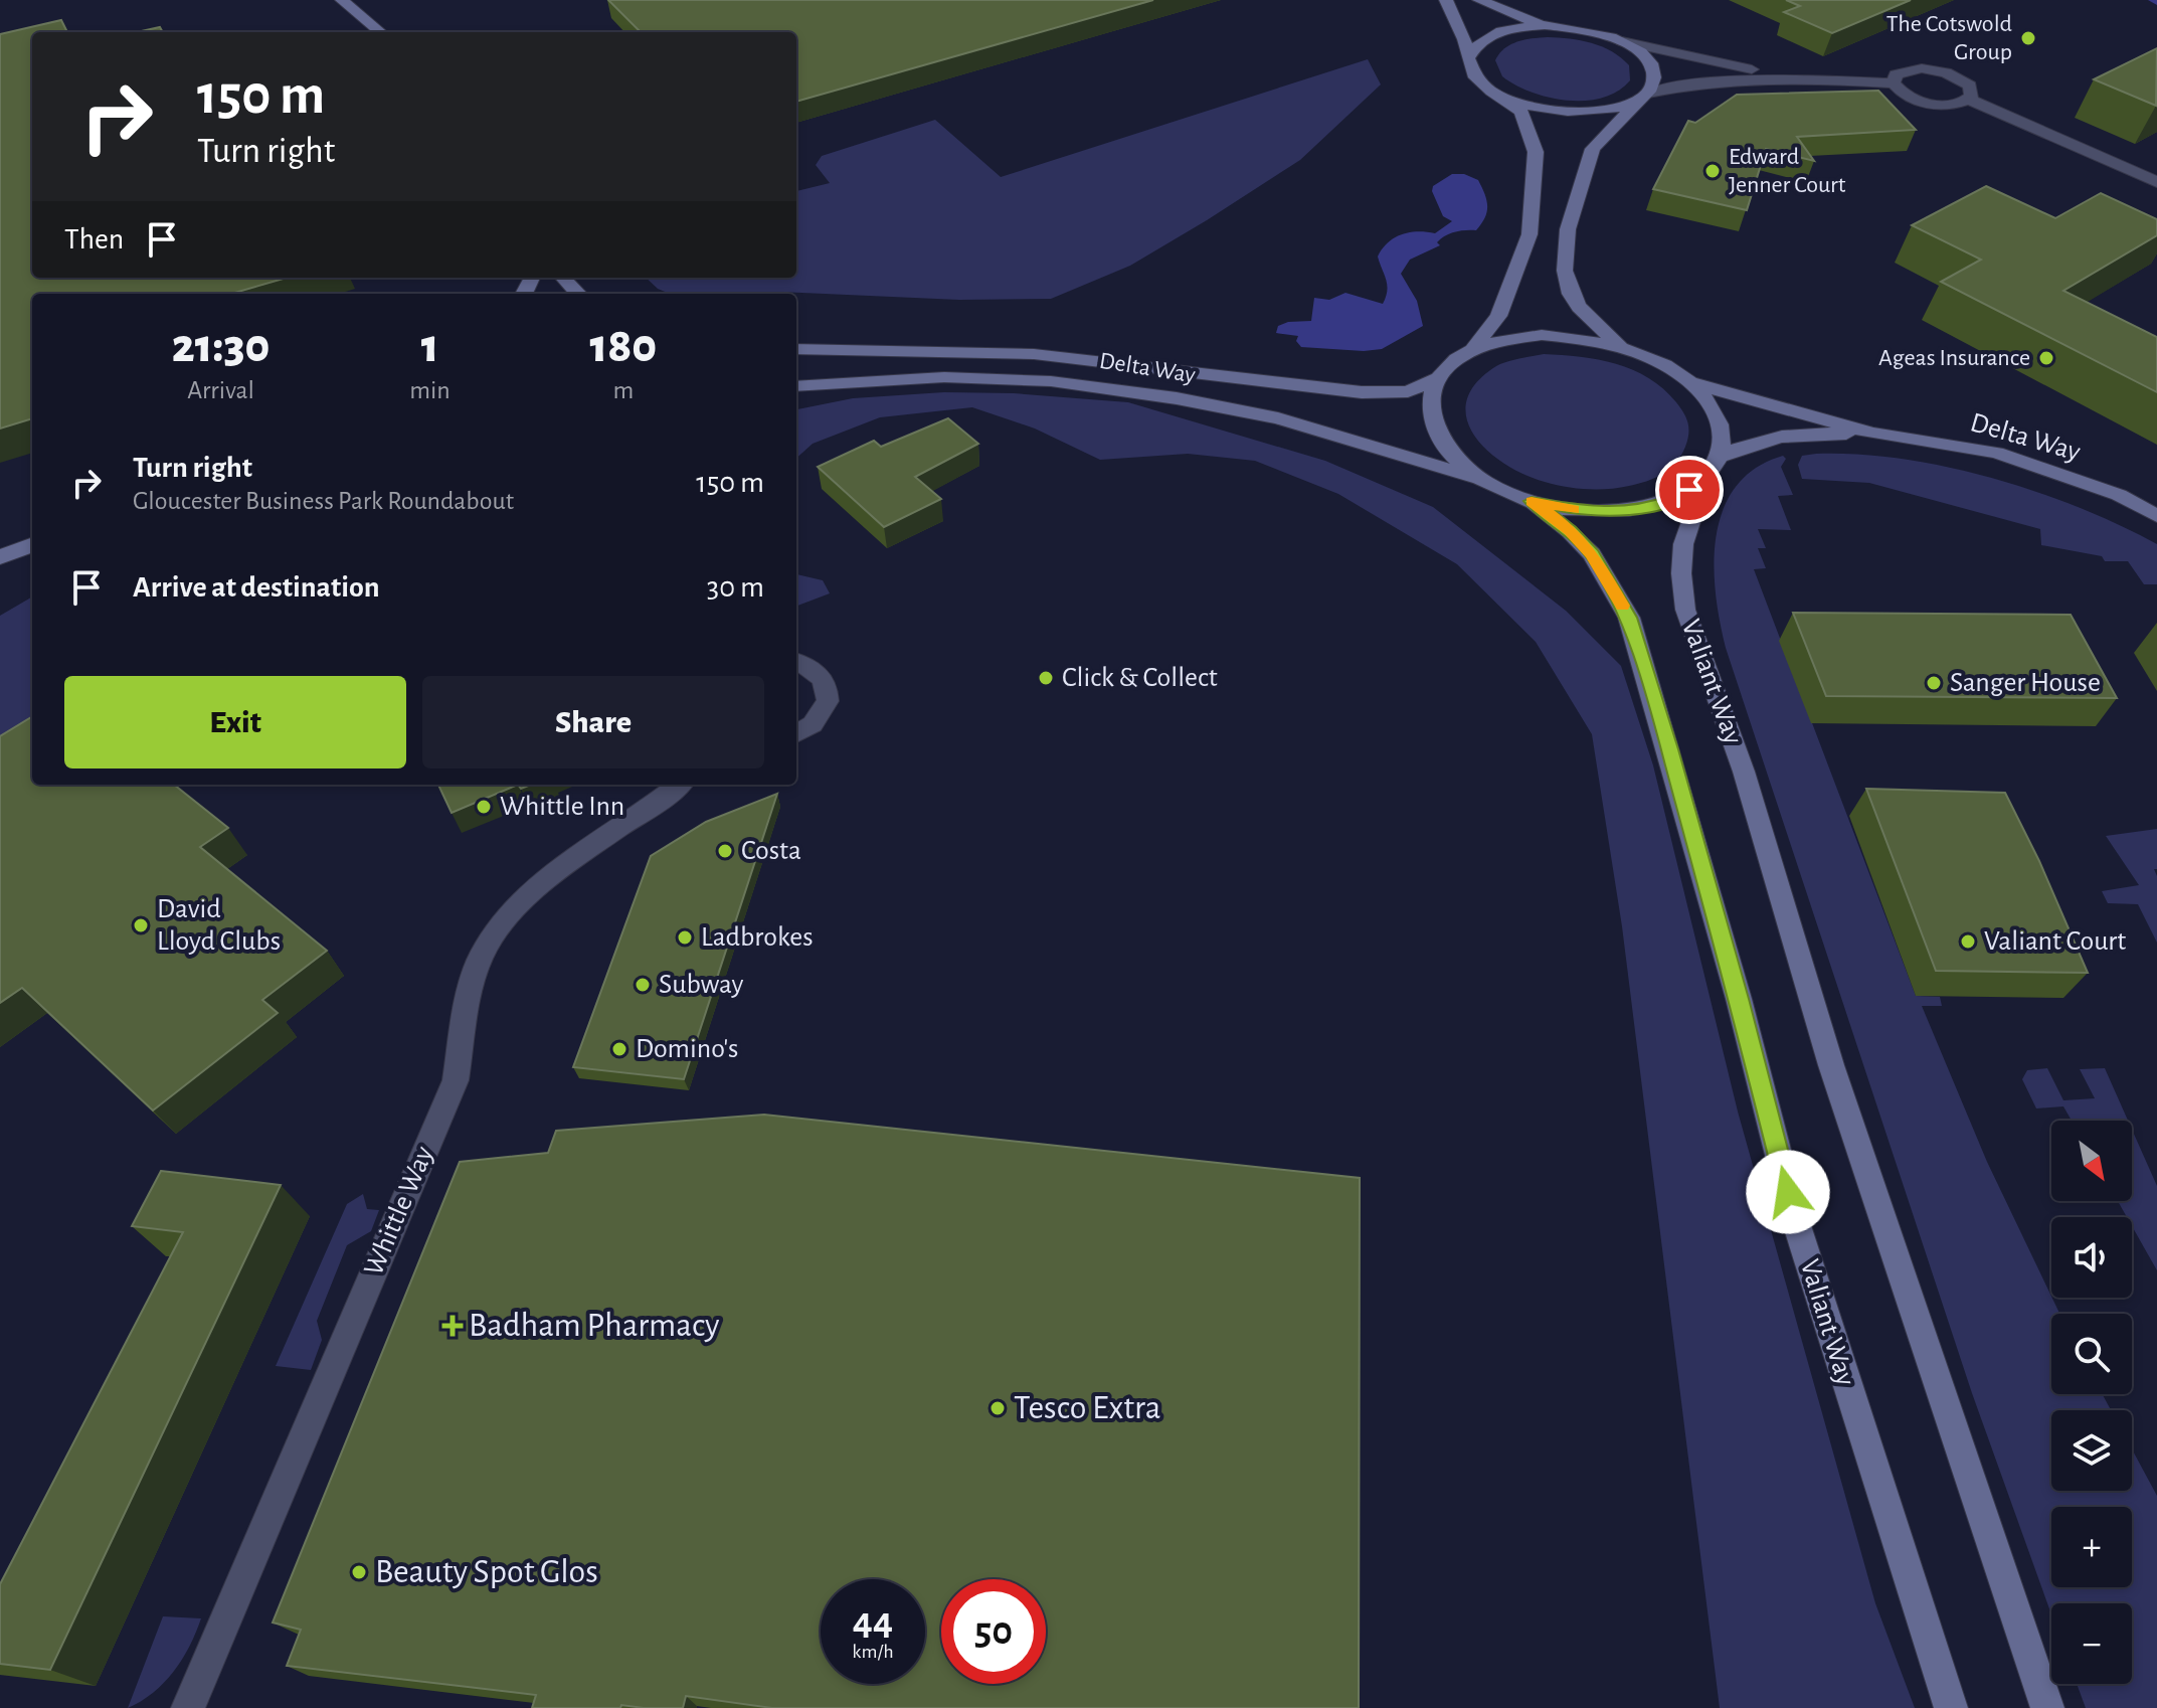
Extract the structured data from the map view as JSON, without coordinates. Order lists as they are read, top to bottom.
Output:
{
  "streets": {
    "street": ["Delta Way", "Valiant Way", "Whittle Way"]
  },
  "crossings": [
    ["Delta Way", "Valiant Way"]
  ],
  "places": {
    "other": [
      "The Cotswold Group",
      "Edward Jenner Court",
      "Ageas Insurance",
      "Click & Collect",
      "Sanger House",
      "Whittle Inn",
      "Costa",
      "David Lloyd Clubs",
      "Ladbrokes",
      "Valiant Court",
      "Subway",
      "Domino's",
      "Tesco Extra",
      "Beauty Spot Glos"
    ],
    "health": ["Badham Pharmacy"]
  },
  "north": "bottom right",
  "page": {
    "turn": ["150 m", "Turn right"],
    "then": "Then",
    "eta": [
      "21:30",
      "Arrival",
      "1",
      "min",
      "180",
      "m"
    ],
    "list": [
      {
        "name": "Turn right",
        "note": "Gloucester Business Park Roundabout",
        "value": "150 m"
      },
      {
        "name": "Arrive at destination",
        "value": "30 m"
      }
    ],
    "buttons": ["Exit", "Share"],
    "map_buttons": ["+", "−"],
    "speed": "44 km/h",
    "limit": "50"
  }
}
